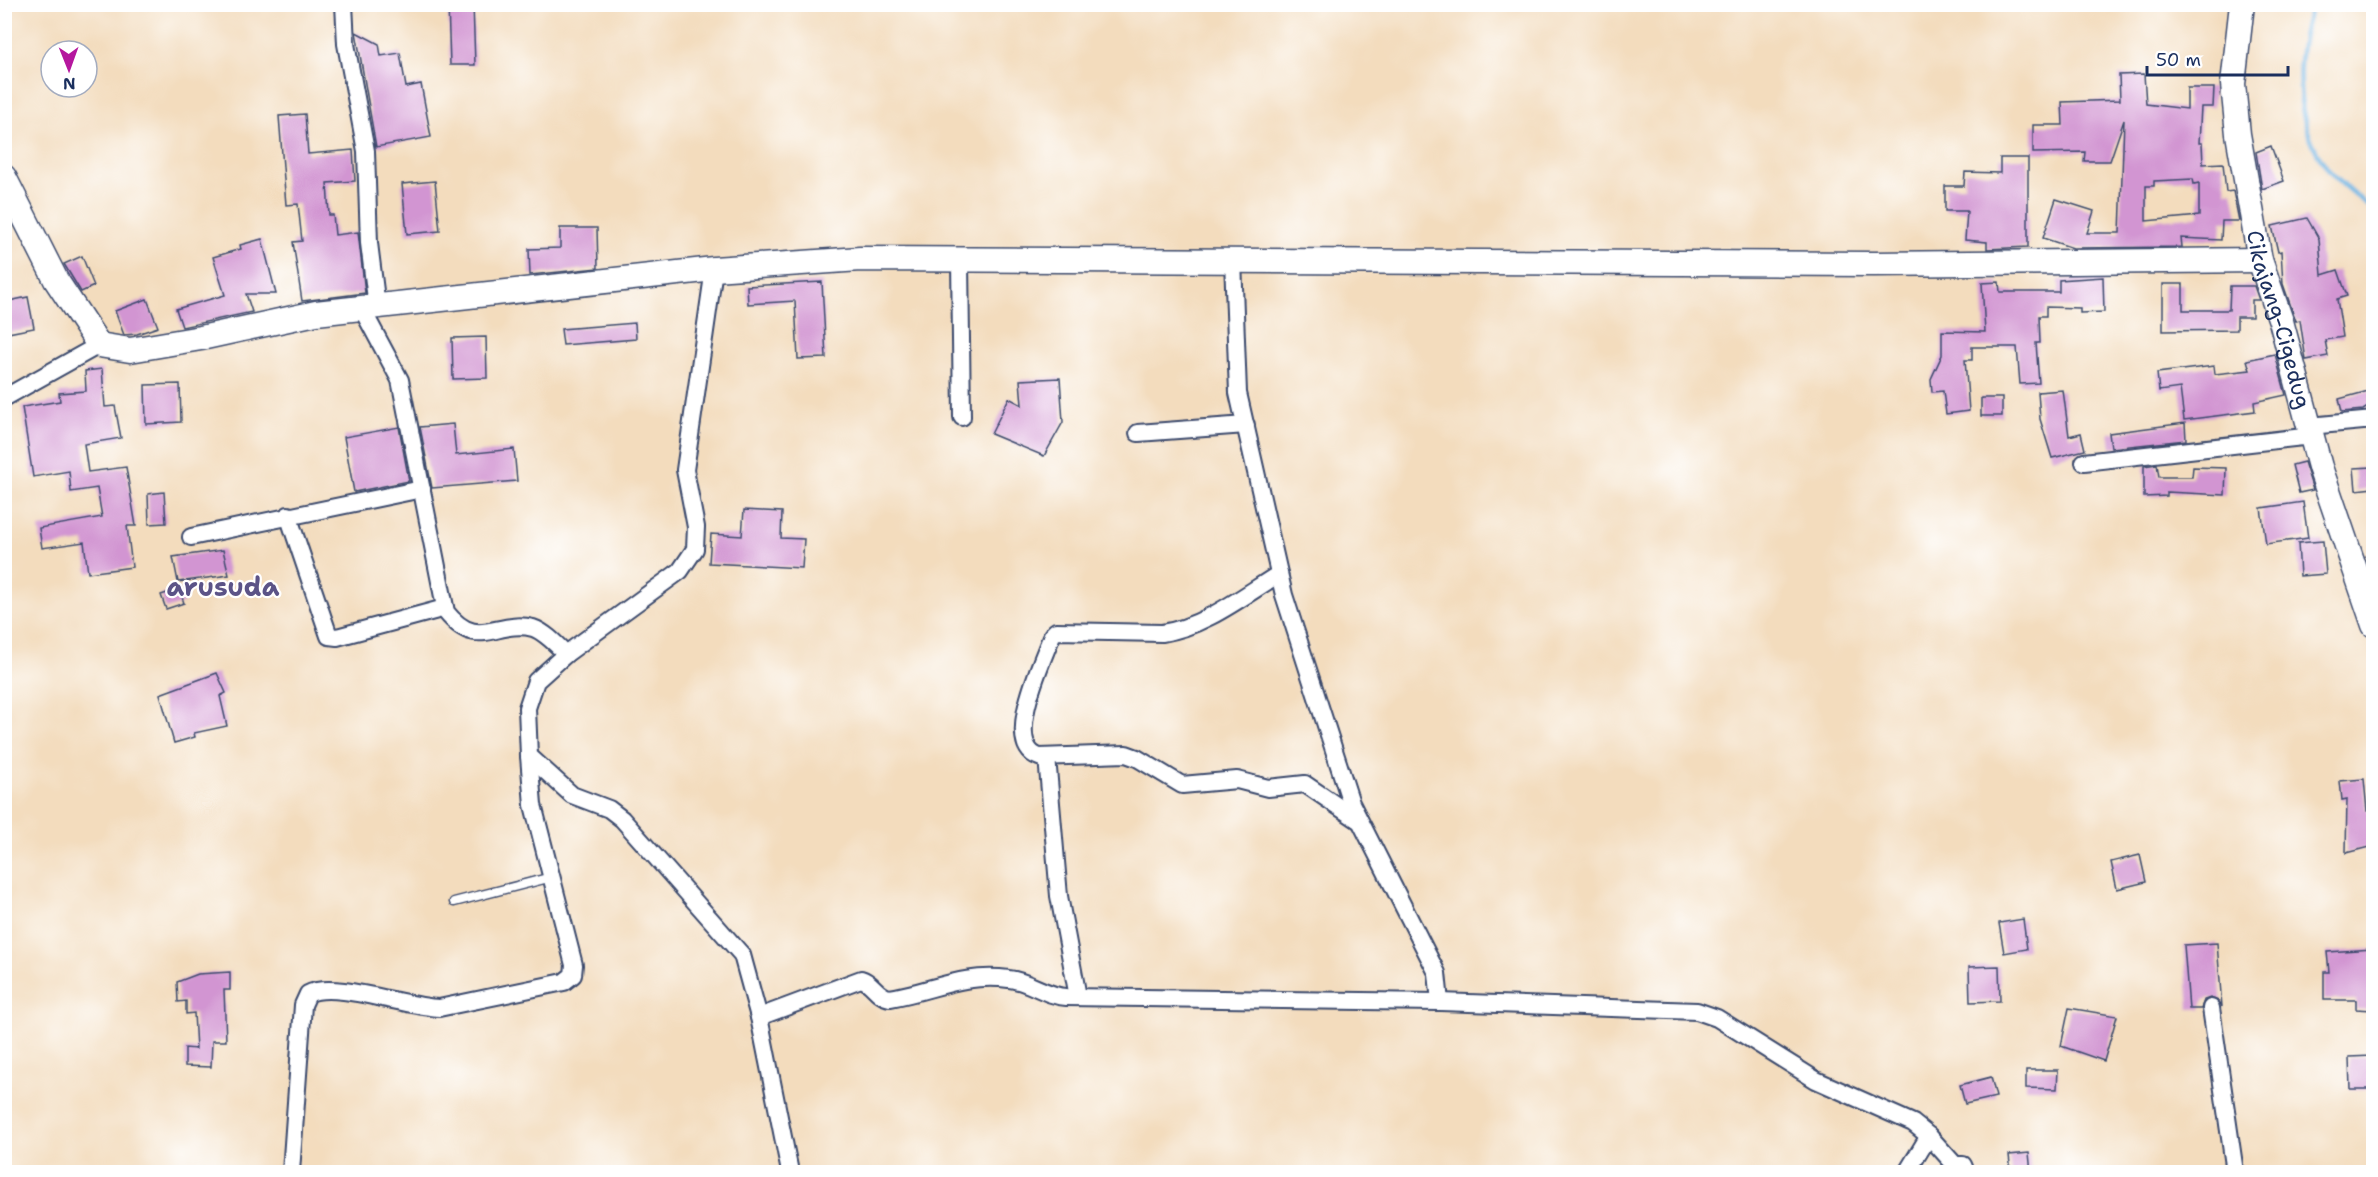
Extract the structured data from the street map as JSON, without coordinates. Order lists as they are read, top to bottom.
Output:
{
  "streets": {
    "street": ["Cikajang-Cigedug"]
  },
  "districts": ["arusuda"],
  "scale_bar": "50 m",
  "north": "bottom"
}
